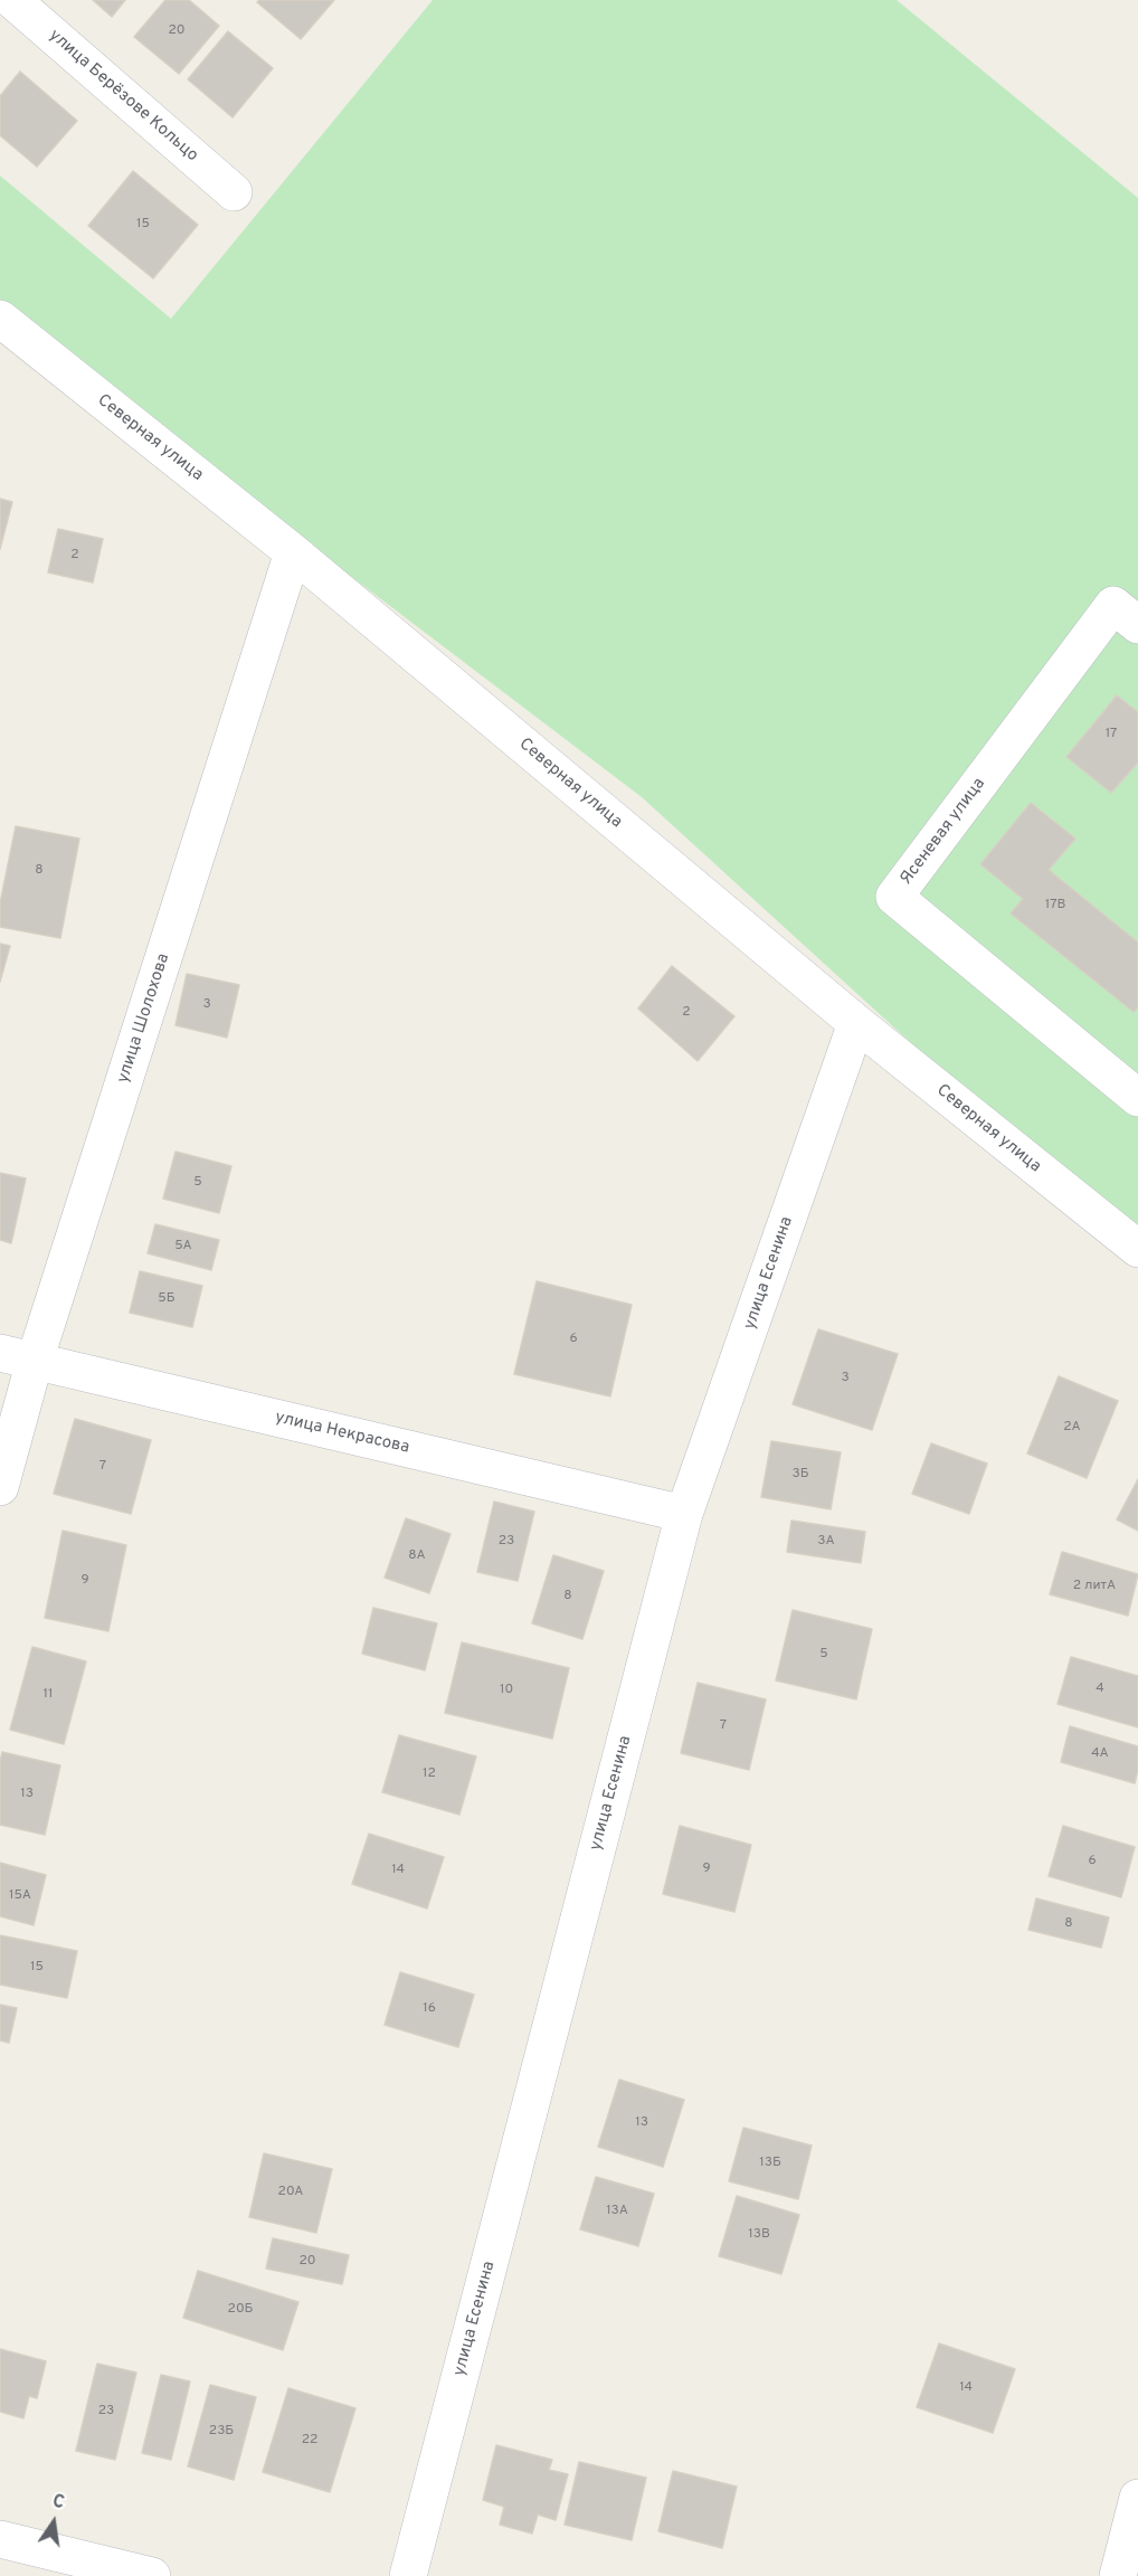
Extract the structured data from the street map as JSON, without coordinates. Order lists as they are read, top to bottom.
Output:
{
  "streets": {
    "street": [
      "улица Берёзове Кольцо",
      "Северная улица",
      "Ясеневая улица",
      "улица Шолохова",
      "улица Есенина",
      "улица Некрасова"
    ]
  },
  "crossings": [
    ["Северная улица", "улица Шолохова"],
    ["Северная улица", "улица Есенина"],
    ["улица Шолохова", "улица Некрасова"],
    ["улица Есенина", "улица Некрасова"]
  ],
  "house_numbers": [
    "20",
    "15",
    "2",
    "17",
    "8",
    "17В",
    "3",
    "2",
    "5",
    "5А",
    "5Б",
    "6",
    "3",
    "2А",
    "7",
    "3Б",
    "23",
    "3А",
    "8А",
    "9",
    "2 литА",
    "8",
    "5",
    "4",
    "10",
    "11",
    "7",
    "4А",
    "12",
    "13",
    "6",
    "9",
    "14",
    "15А",
    "8",
    "15",
    "16",
    "13",
    "13Б",
    "20А",
    "13А",
    "13В",
    "20",
    "20Б",
    "14",
    "23",
    "23Б",
    "22"
  ],
  "north": "top"
}
